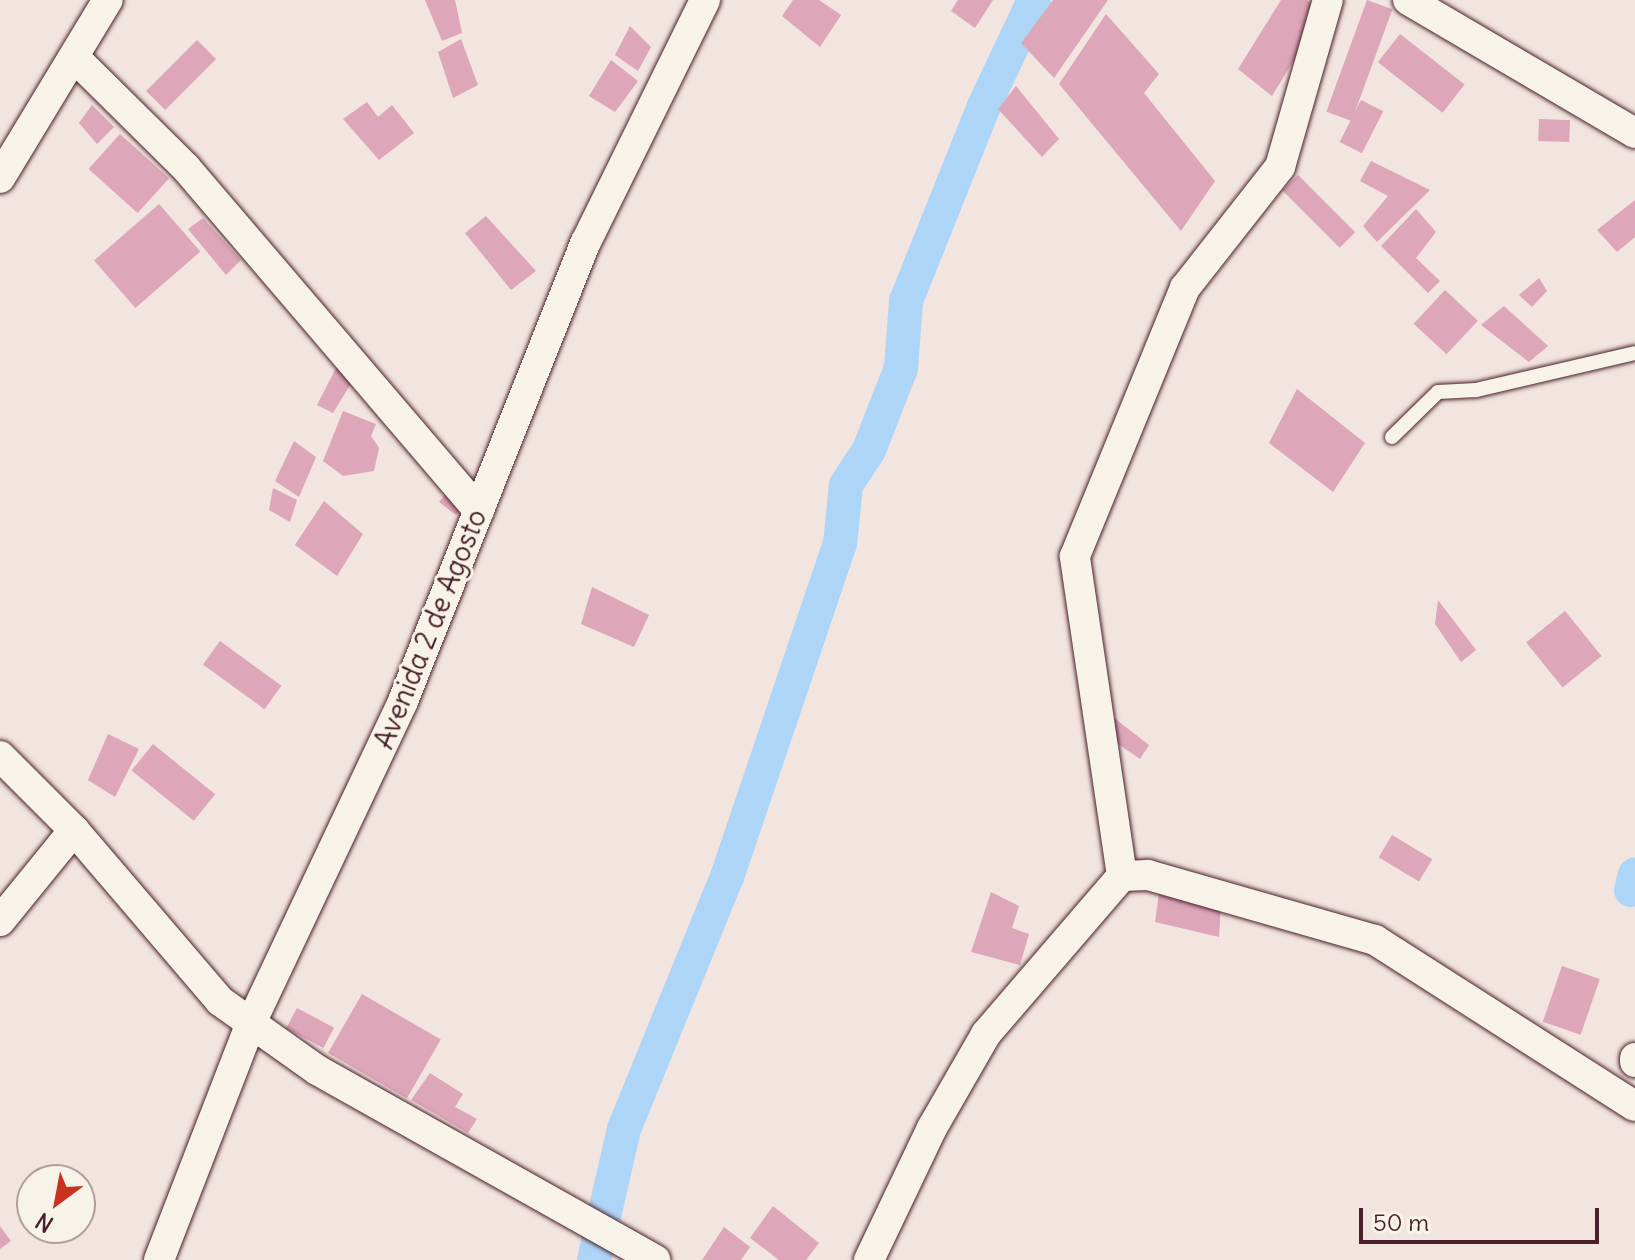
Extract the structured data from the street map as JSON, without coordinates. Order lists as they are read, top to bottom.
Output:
{
  "streets": {
    "street": ["Avenida 2 de Agosto"]
  },
  "scale_bar": "50 m",
  "north": "bottom left"
}
